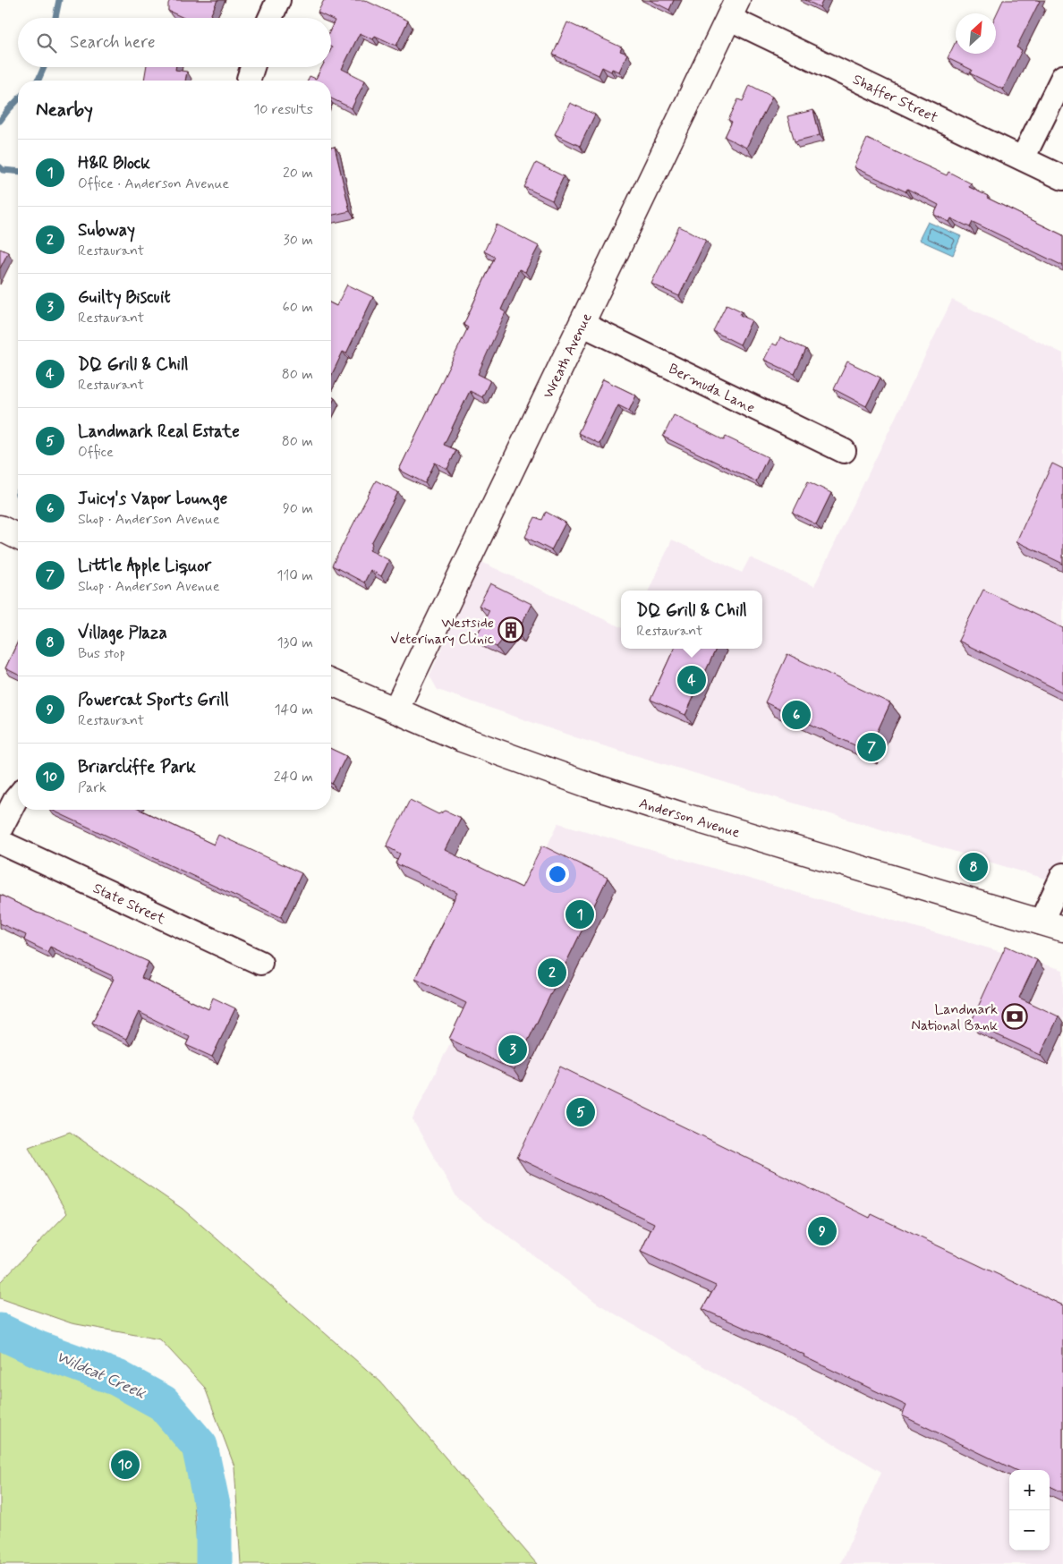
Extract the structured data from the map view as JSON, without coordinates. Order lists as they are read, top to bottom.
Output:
{
  "streets": {
    "main road": ["Wreath Avenue", "Anderson Avenue"],
    "street": ["Shaffer Street", "Bermuda Lane", "State Street"]
  },
  "crossings": [
    ["Shaffer Street", "Wreath Avenue"],
    ["Wreath Avenue", "Bermuda Lane"],
    ["Wreath Avenue", "Anderson Avenue"]
  ],
  "water": ["Wildcat Creek"],
  "places": {
    "building": ["Westside Veterinary Clinic"],
    "bank": ["Landmark National Bank"]
  },
  "north": "top right",
  "page": {
    "search": "Search here",
    "heading": ["Nearby", "10 results"],
    "list": [
      {
        "mark": "1",
        "name": "H&R Block",
        "note": "Office · Anderson Avenue",
        "value": "20 m"
      },
      {
        "mark": "2",
        "name": "Subway",
        "note": "Restaurant",
        "value": "30 m"
      },
      {
        "mark": "3",
        "name": "Guilty Biscuit",
        "note": "Restaurant",
        "value": "60 m"
      },
      {
        "mark": "4",
        "name": "DQ Grill & Chill",
        "note": "Restaurant",
        "value": "80 m"
      },
      {
        "mark": "5",
        "name": "Landmark Real Estate",
        "note": "Office",
        "value": "80 m"
      },
      {
        "mark": "6",
        "name": "Juicy's Vapor Lounge",
        "note": "Shop · Anderson Avenue",
        "value": "90 m"
      },
      {
        "mark": "7",
        "name": "Little Apple Liquor",
        "note": "Shop · Anderson Avenue",
        "value": "110 m"
      },
      {
        "mark": "8",
        "name": "Village Plaza",
        "note": "Bus stop",
        "value": "130 m"
      },
      {
        "mark": "9",
        "name": "Powercat Sports Grill",
        "note": "Restaurant",
        "value": "140 m"
      },
      {
        "mark": "10",
        "name": "Briarcliffe Park",
        "note": "Park",
        "value": "240 m"
      }
    ],
    "popup": ["DQ Grill & Chill", "Restaurant"],
    "pins": [
      "4",
      "6",
      "7",
      "8",
      "1",
      "2",
      "3",
      "5",
      "9",
      "10"
    ],
    "map_buttons": ["+", "−"]
  }
}
